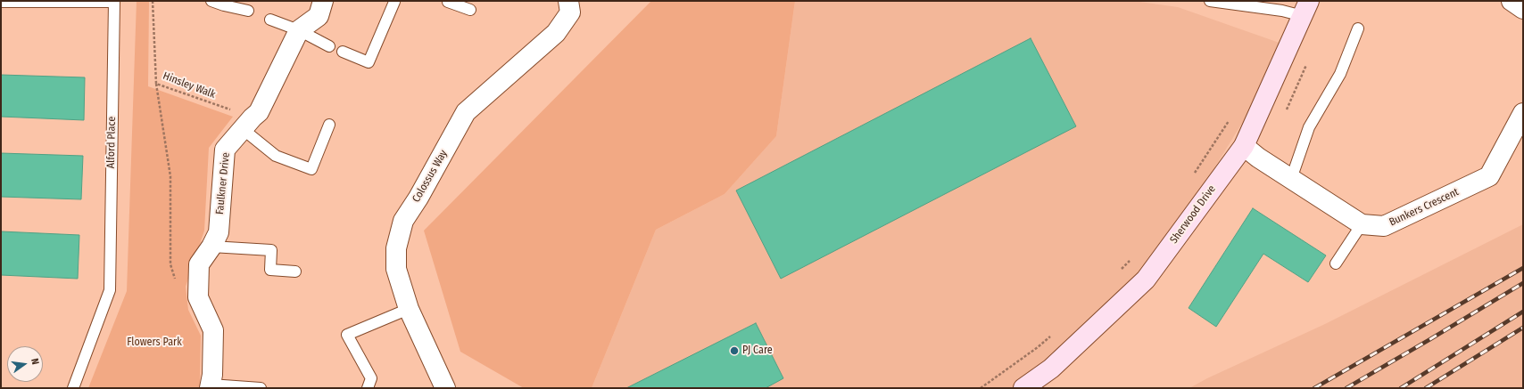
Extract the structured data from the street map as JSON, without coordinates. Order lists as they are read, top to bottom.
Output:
{
  "streets": {
    "street": [
      "Colossus Way",
      "Faulkner Drive",
      "Bunkers Crescent",
      "Sherwood Drive"
    ],
    "lane": ["Alford Place"],
    "path": ["Hinsley Walk"]
  },
  "crossings": [
    ["Hinsley Walk", "Faulkner Drive"],
    ["Bunkers Crescent", "Sherwood Drive"]
  ],
  "parks": ["Flowers Park"],
  "places": ["PJ Care"],
  "north": "right"
}
